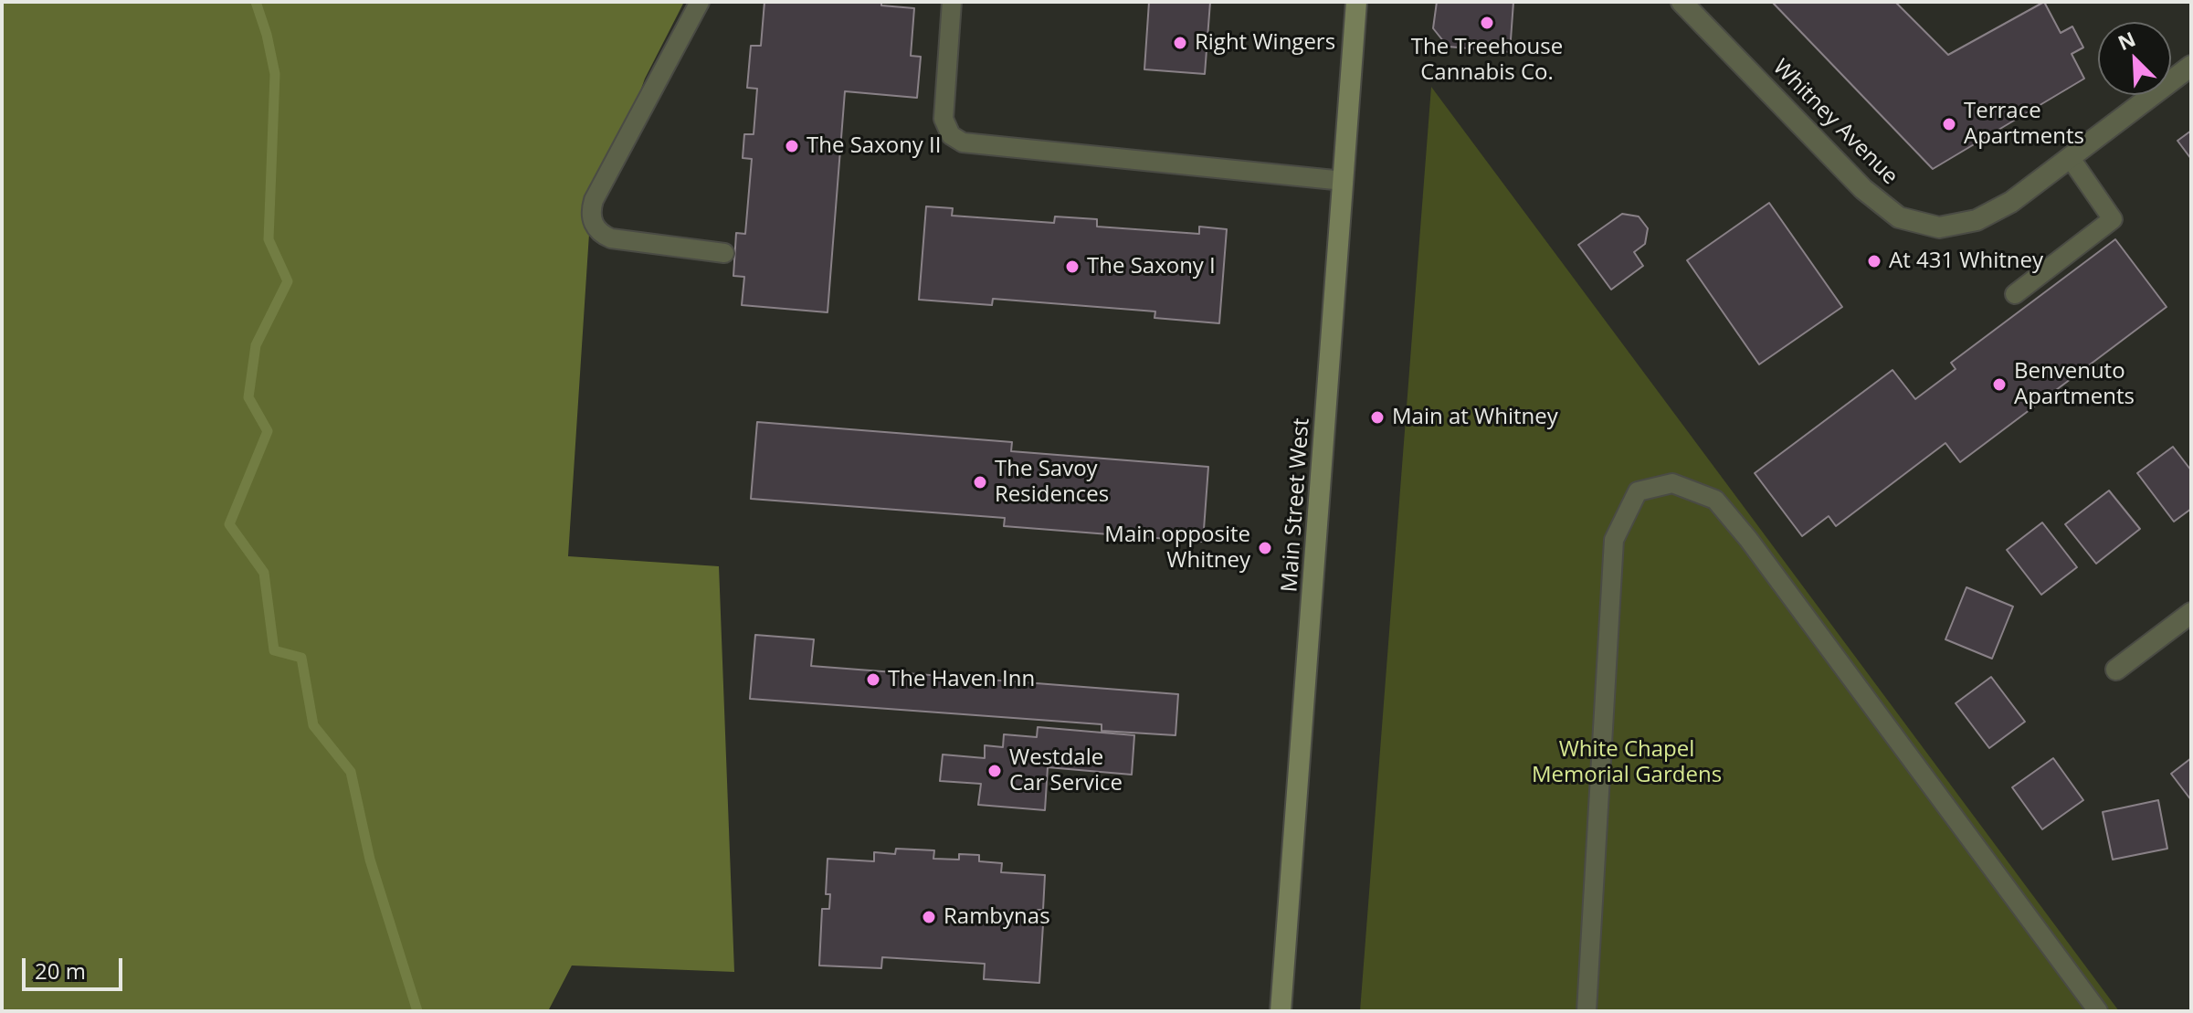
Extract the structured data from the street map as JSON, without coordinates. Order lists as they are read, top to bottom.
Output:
{
  "streets": {
    "main road": ["Main Street West"],
    "street": ["Whitney Avenue"]
  },
  "parks": ["White Chapel Memorial Gardens"],
  "places": [
    "The Treehouse Cannabis Co.",
    "Right Wingers",
    "Terrace Apartments",
    "The Saxony II",
    "At 431 Whitney",
    "The Saxony I",
    "Benvenuto Apartments",
    "Main at Whitney",
    "The Savoy Residences",
    "Main opposite Whitney",
    "The Haven Inn",
    "Westdale Car Service",
    "Rambynas"
  ],
  "scale_bar": "20 m",
  "north": "top left"
}
